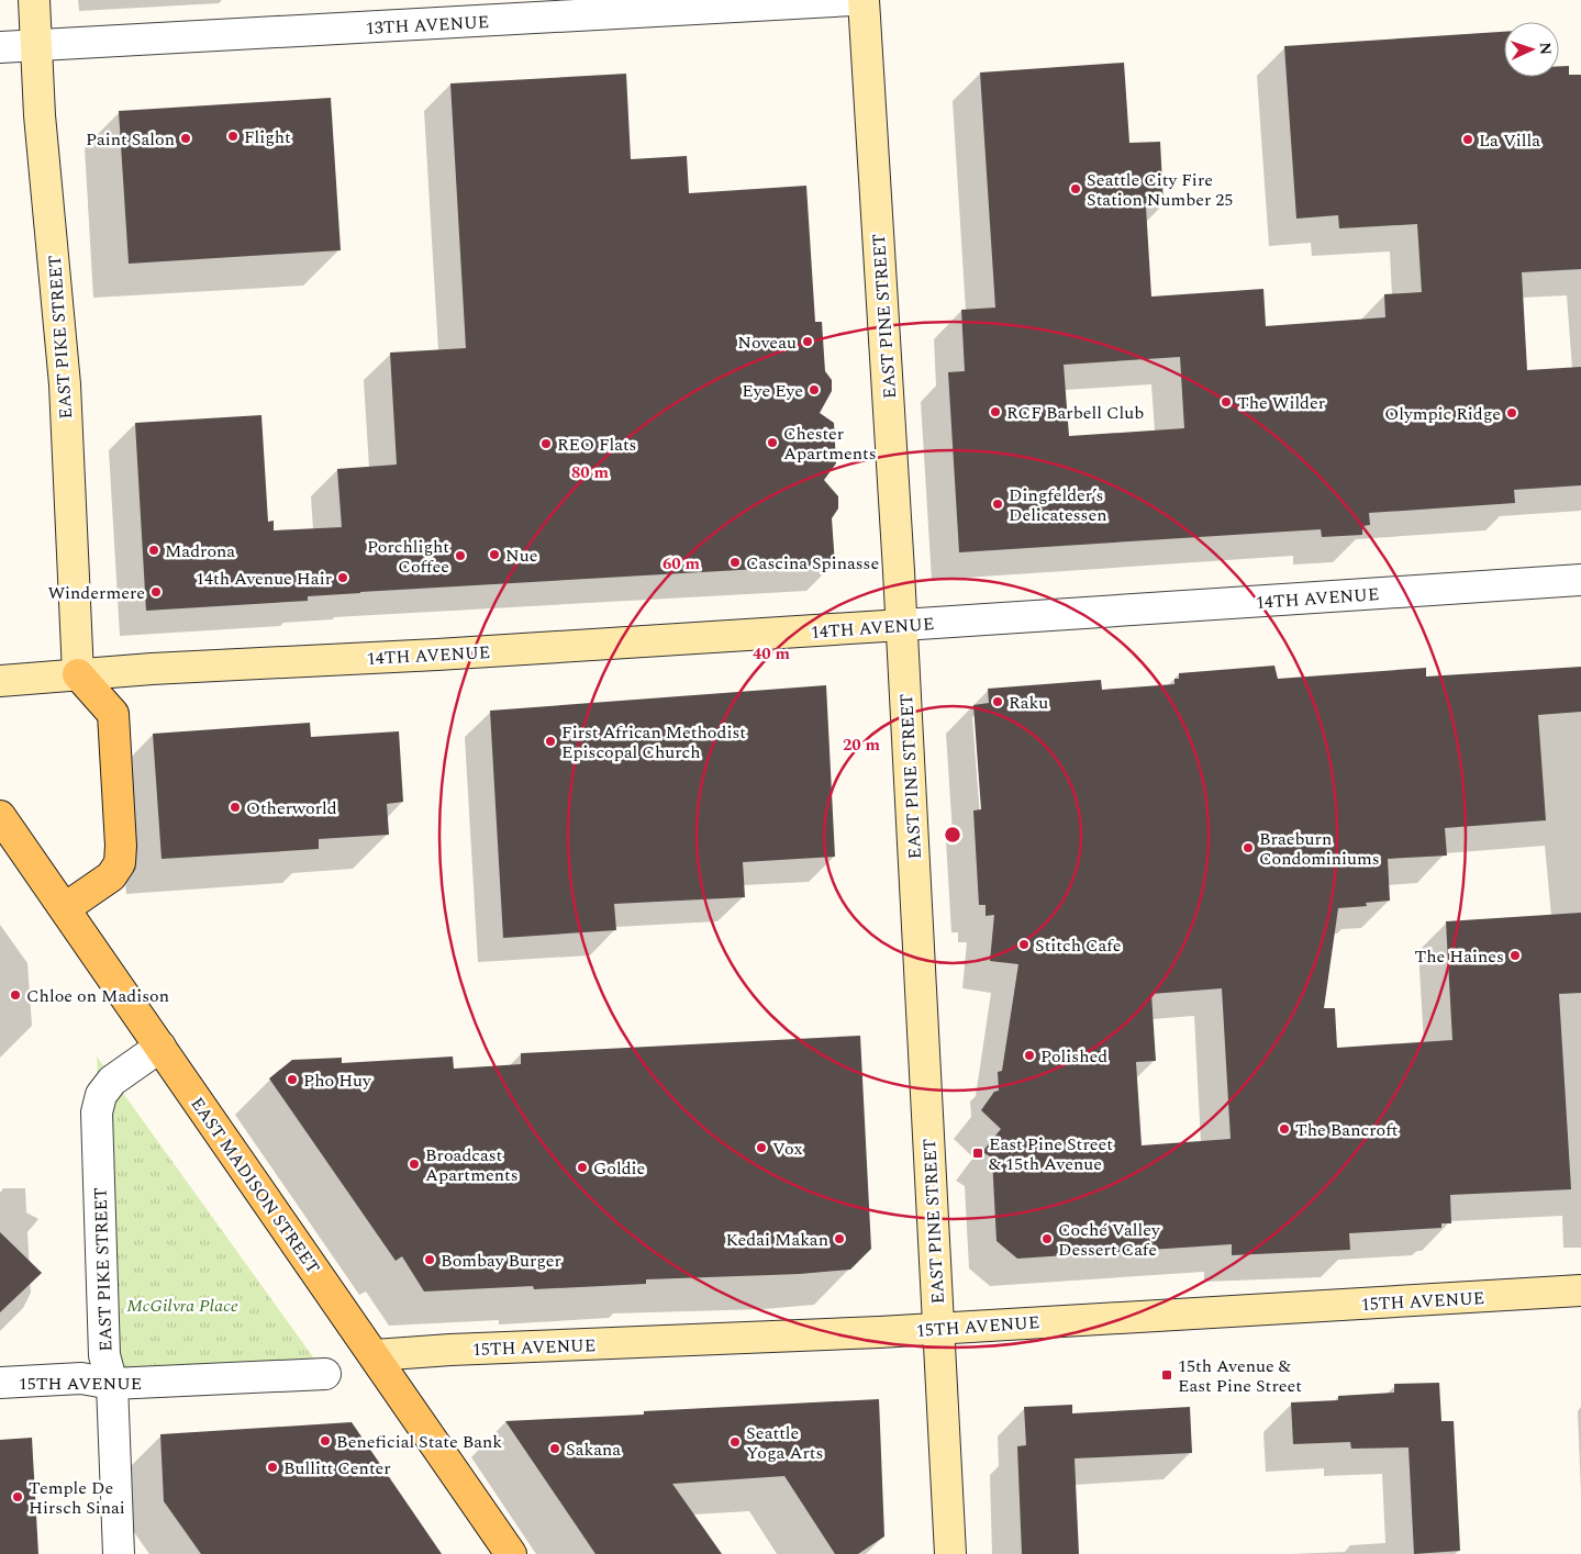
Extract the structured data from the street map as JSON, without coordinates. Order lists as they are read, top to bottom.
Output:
{
  "streets": {
    "main road": [
      "EAST PINE STREET",
      "EAST PIKE STREET",
      "14TH AVENUE",
      "EAST MADISON STREET",
      "15TH AVENUE"
    ],
    "street": ["13TH AVENUE"]
  },
  "crossings": [
    ["13TH AVENUE", "EAST PIKE STREET"],
    ["EAST PINE STREET", "14TH AVENUE"],
    ["EAST PINE STREET", "15TH AVENUE"],
    ["EAST PIKE STREET", "14TH AVENUE"],
    ["EAST PIKE STREET", "EAST MADISON STREET"],
    ["EAST PIKE STREET", "15TH AVENUE"],
    ["EAST MADISON STREET", "15TH AVENUE"]
  ],
  "parks": ["McGilvra Place"],
  "places": {
    "other": [
      "Flight",
      "Paint Salon",
      "La Villa",
      "Seattle City Fire Station Number 25",
      "Noveau",
      "Eye Eye",
      "The Wilder",
      "RCF Barbell Club",
      "Olympic Ridge",
      "Chester Apartments",
      "REO Flats",
      "Dingfelder’s Delicatessen",
      "Madrona",
      "Nue",
      "Porchlight Coffee",
      "Cascina Spinasse",
      "14th Avenue Hair",
      "Windermere",
      "Raku",
      "First African Methodist Episcopal Church",
      "Otherworld",
      "Braeburn Condominiums",
      "Stitch Cafe",
      "The Haines",
      "Chloe on Madison",
      "Polished",
      "Pho Huy",
      "The Bancroft",
      "Vox",
      "Broadcast Apartments",
      "Goldie",
      "Kedai Makan",
      "Coché Valley Dessert Cafe",
      "Bombay Burger",
      "Beneficial State Bank",
      "Seattle Yoga Arts",
      "Sakana",
      "Bullitt Center",
      "Temple De Hirsch Sinai"
    ],
    "transit": ["East Pine Street & 15th Avenue", "15th Avenue & East Pine Street"]
  },
  "north": "right",
  "rings": [
    "80 m",
    "60 m",
    "40 m",
    "20 m"
  ]
}
